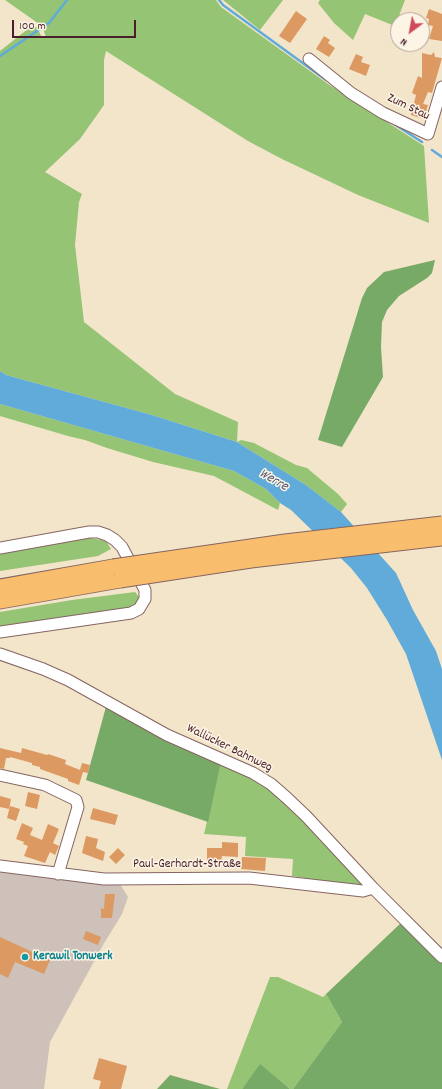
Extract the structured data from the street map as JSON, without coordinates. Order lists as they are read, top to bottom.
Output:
{
  "streets": {
    "street": ["Zum Stau", "Wallücker Bahnweg", "Paul-Gerhardt-Straße"]
  },
  "crossings": [
    ["Wallücker Bahnweg", "Paul-Gerhardt-Straße"]
  ],
  "water": ["Werre"],
  "places": ["Kerawil Tonwerk"],
  "scale_bar": "100 m",
  "north": "bottom left"
}
